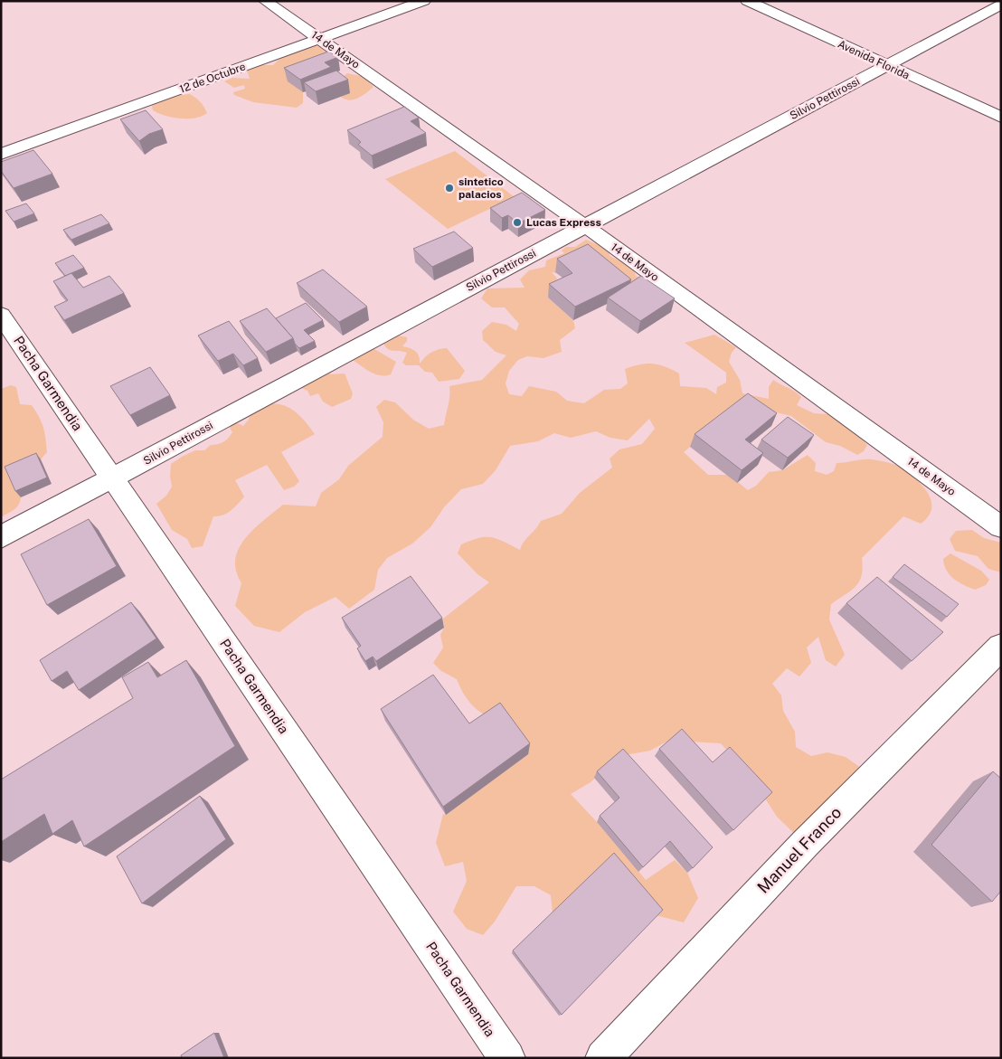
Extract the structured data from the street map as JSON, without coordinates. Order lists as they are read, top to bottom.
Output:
{
  "streets": {
    "street": [
      "14 de Mayo",
      "Avenida Florida",
      "12 de Octubre",
      "Silvio Pettirossi",
      "Pacha Garmendia",
      "Manuel Franco"
    ]
  },
  "crossings": [
    ["14 de Mayo", "12 de Octubre"],
    ["14 de Mayo", "Silvio Pettirossi"],
    ["Avenida Florida", "Silvio Pettirossi"],
    ["Silvio Pettirossi", "Pacha Garmendia"]
  ],
  "places": ["sintetico palacios", "Lucas Express"]
}
